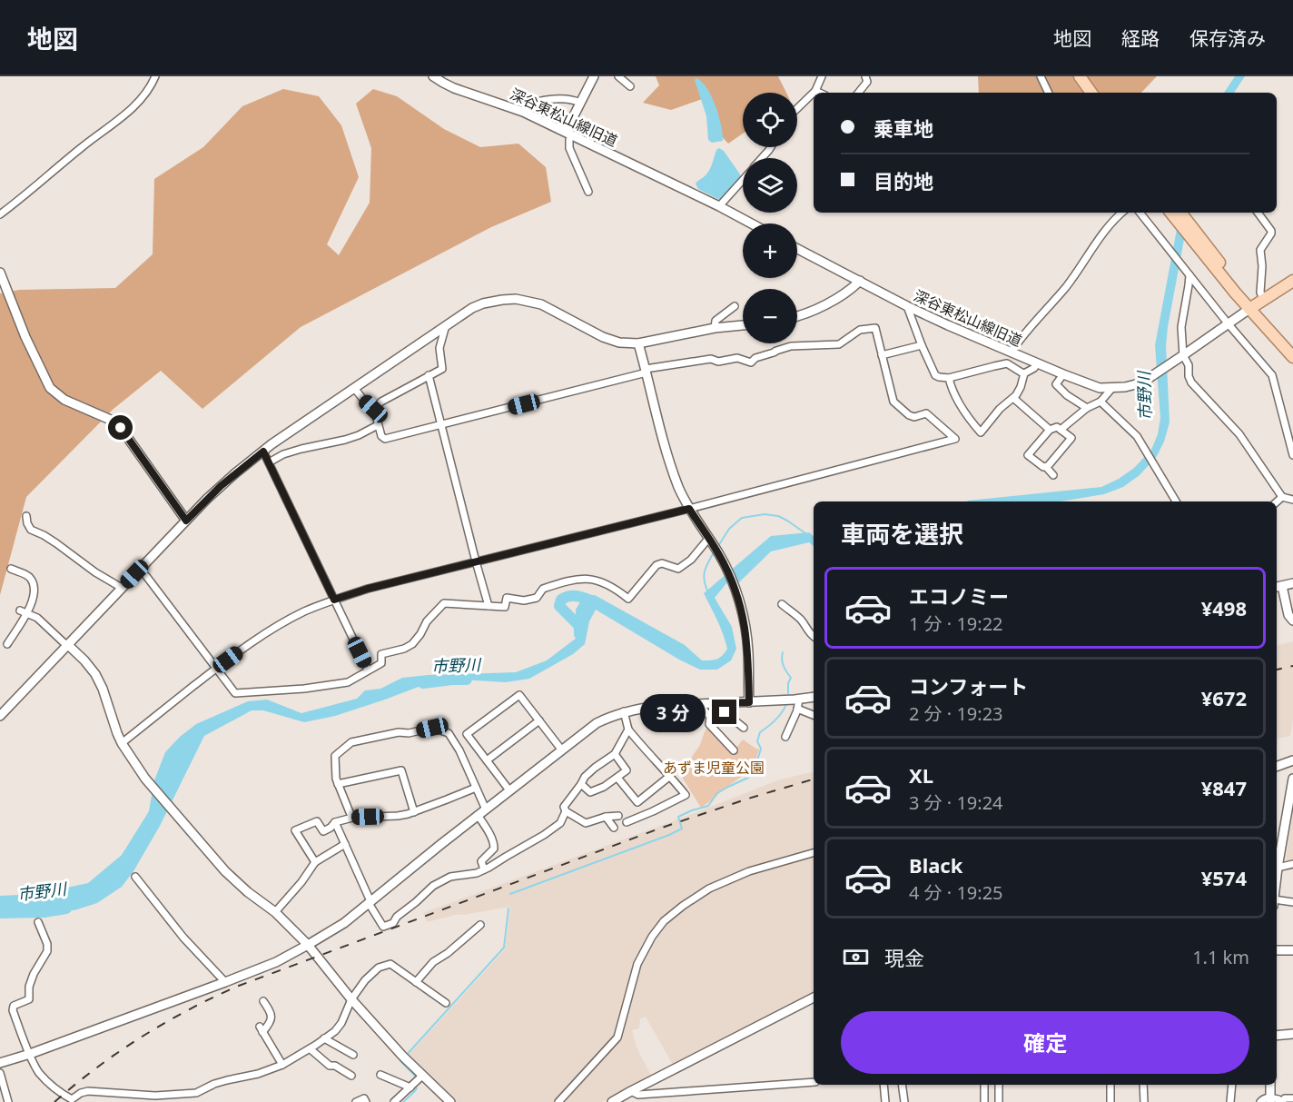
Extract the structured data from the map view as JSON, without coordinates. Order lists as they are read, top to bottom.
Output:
{
  "streets": {
    "street": ["深谷東松山線旧道"]
  },
  "water": ["市野川"],
  "parks": ["あずま児童公園"],
  "page": {
    "header": "地図",
    "nav": ["地図", "経路", "保存済み"],
    "map_buttons": ["+", "−"],
    "banner": ["乗車地", "目的地"],
    "heading": "車両を選択",
    "list": [
      {
        "name": "エコノミー",
        "note": "1 分 · 19:22",
        "value": "¥498"
      },
      {
        "name": "コンフォート",
        "note": "2 分 · 19:23",
        "value": "¥672"
      },
      {
        "name": "XL",
        "note": "3 分 · 19:24",
        "value": "¥847"
      },
      {
        "name": "Black",
        "note": "4 分 · 19:25",
        "value": "¥574"
      }
    ],
    "bubble": "3 分",
    "pay": ["現金", "1.1 km"],
    "buttons": "確定"
  }
}
